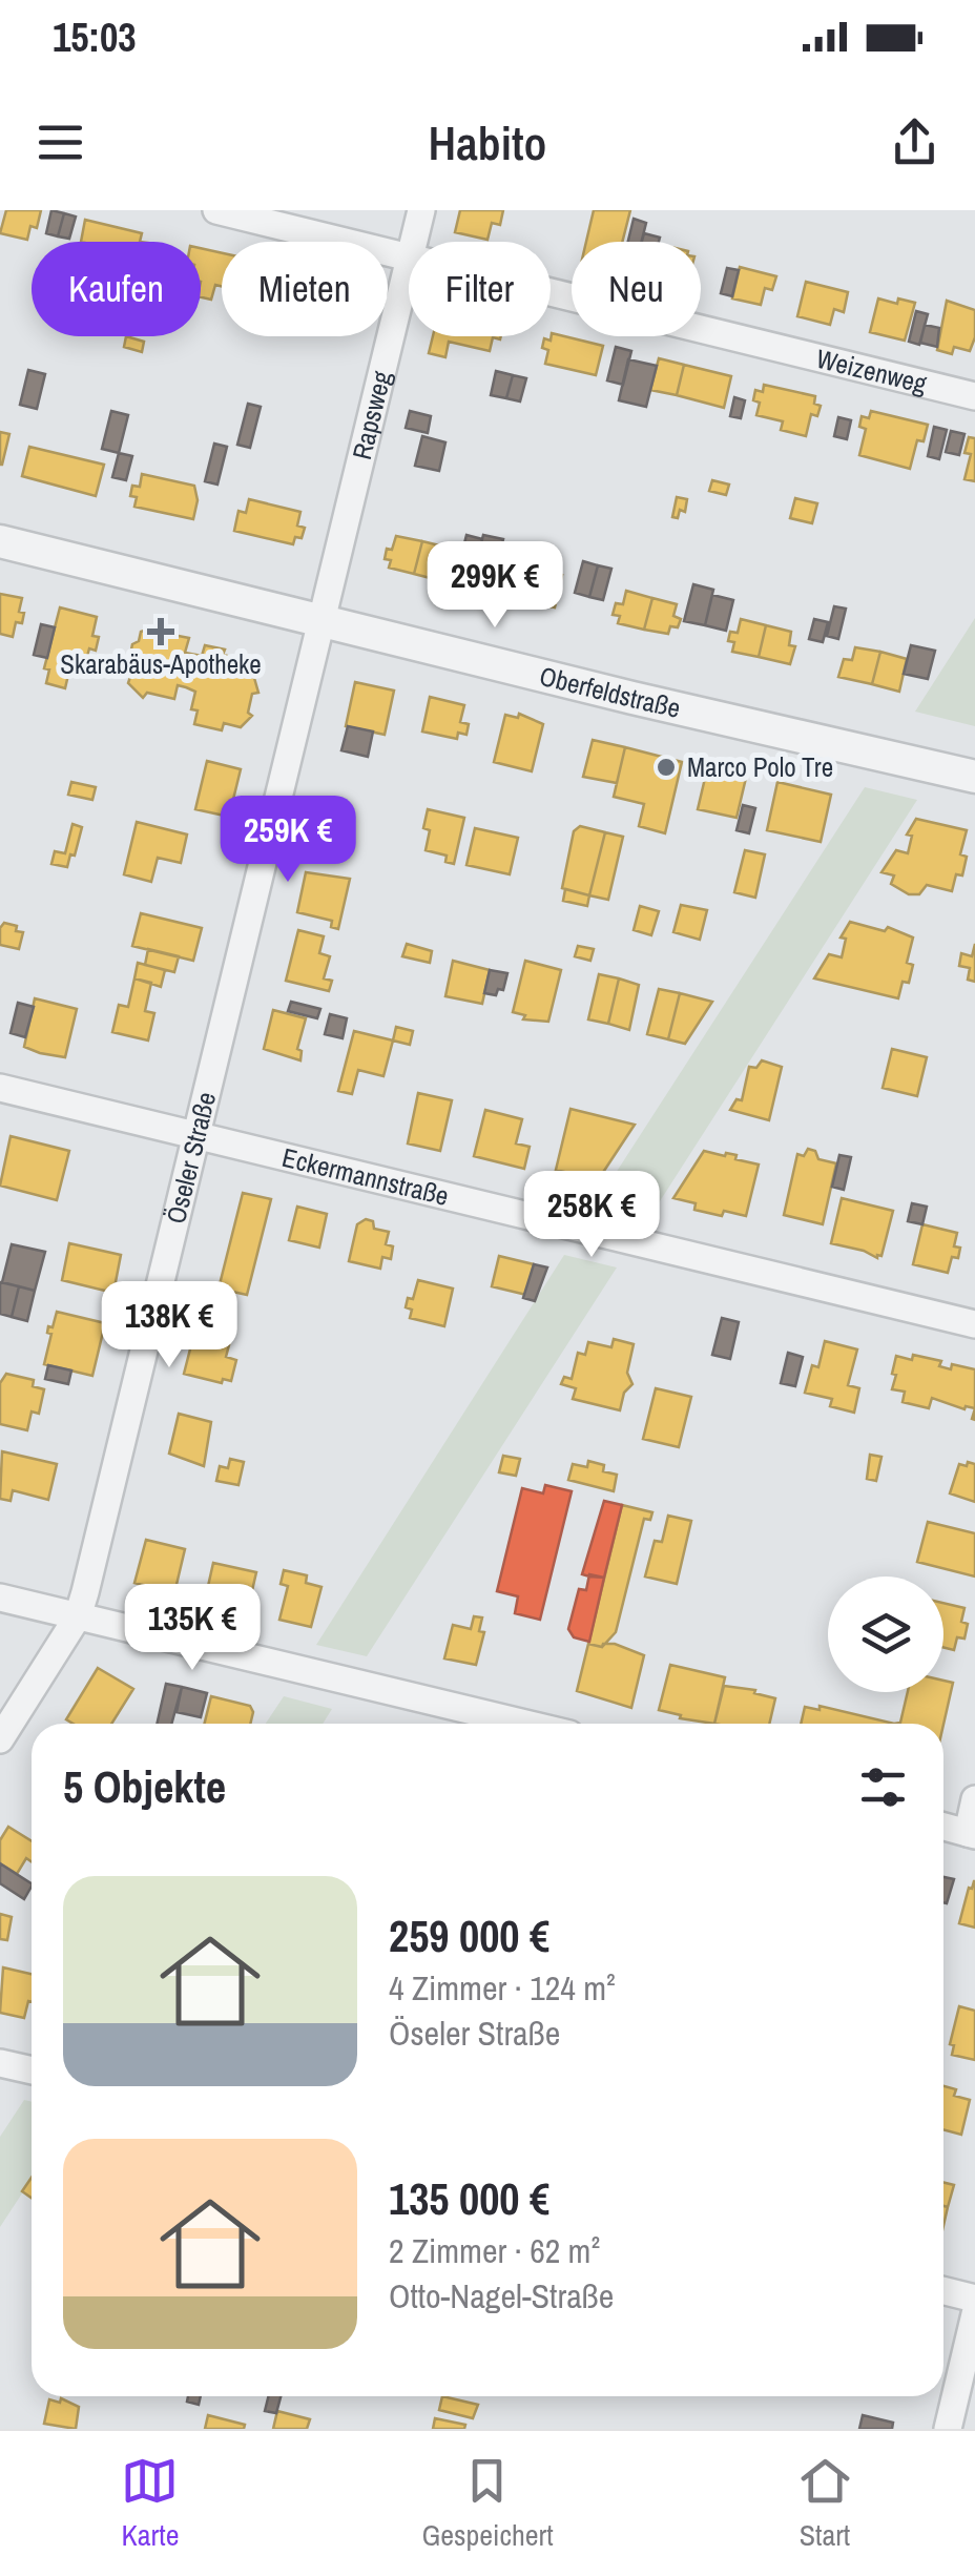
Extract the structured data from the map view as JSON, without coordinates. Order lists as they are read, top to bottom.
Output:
{
  "streets": {
    "street": [
      "Weizenweg",
      "Rapsweg",
      "Oberfeldstraße",
      "Öseler Straße",
      "Eckermannstraße"
    ]
  },
  "crossings": [
    ["Rapsweg", "Oberfeldstraße"],
    ["Rapsweg", "Öseler Straße"],
    ["Oberfeldstraße", "Öseler Straße"],
    ["Öseler Straße", "Eckermannstraße"]
  ],
  "places": {
    "health": ["Skarabäus-Apotheke"],
    "other": ["Marco Polo Tre"]
  },
  "page": {
    "status": "15:03",
    "header": "Habito",
    "chip": [
      "Kaufen",
      "Mieten",
      "Filter",
      "Neu"
    ],
    "price": [
      "299K €",
      "259K €",
      "258K €",
      "138K €",
      "135K €"
    ],
    "heading": "5 Objekte",
    "list": [
      {
        "name": "259 000 €",
        "note": "4 Zimmer · 124 m² · Öseler Straße"
      },
      {
        "name": "135 000 €",
        "note": "2 Zimmer · 62 m² · Otto-Nagel-Straße"
      }
    ],
    "tabs": ["Karte", "Gespeichert", "Start"]
  }
}
